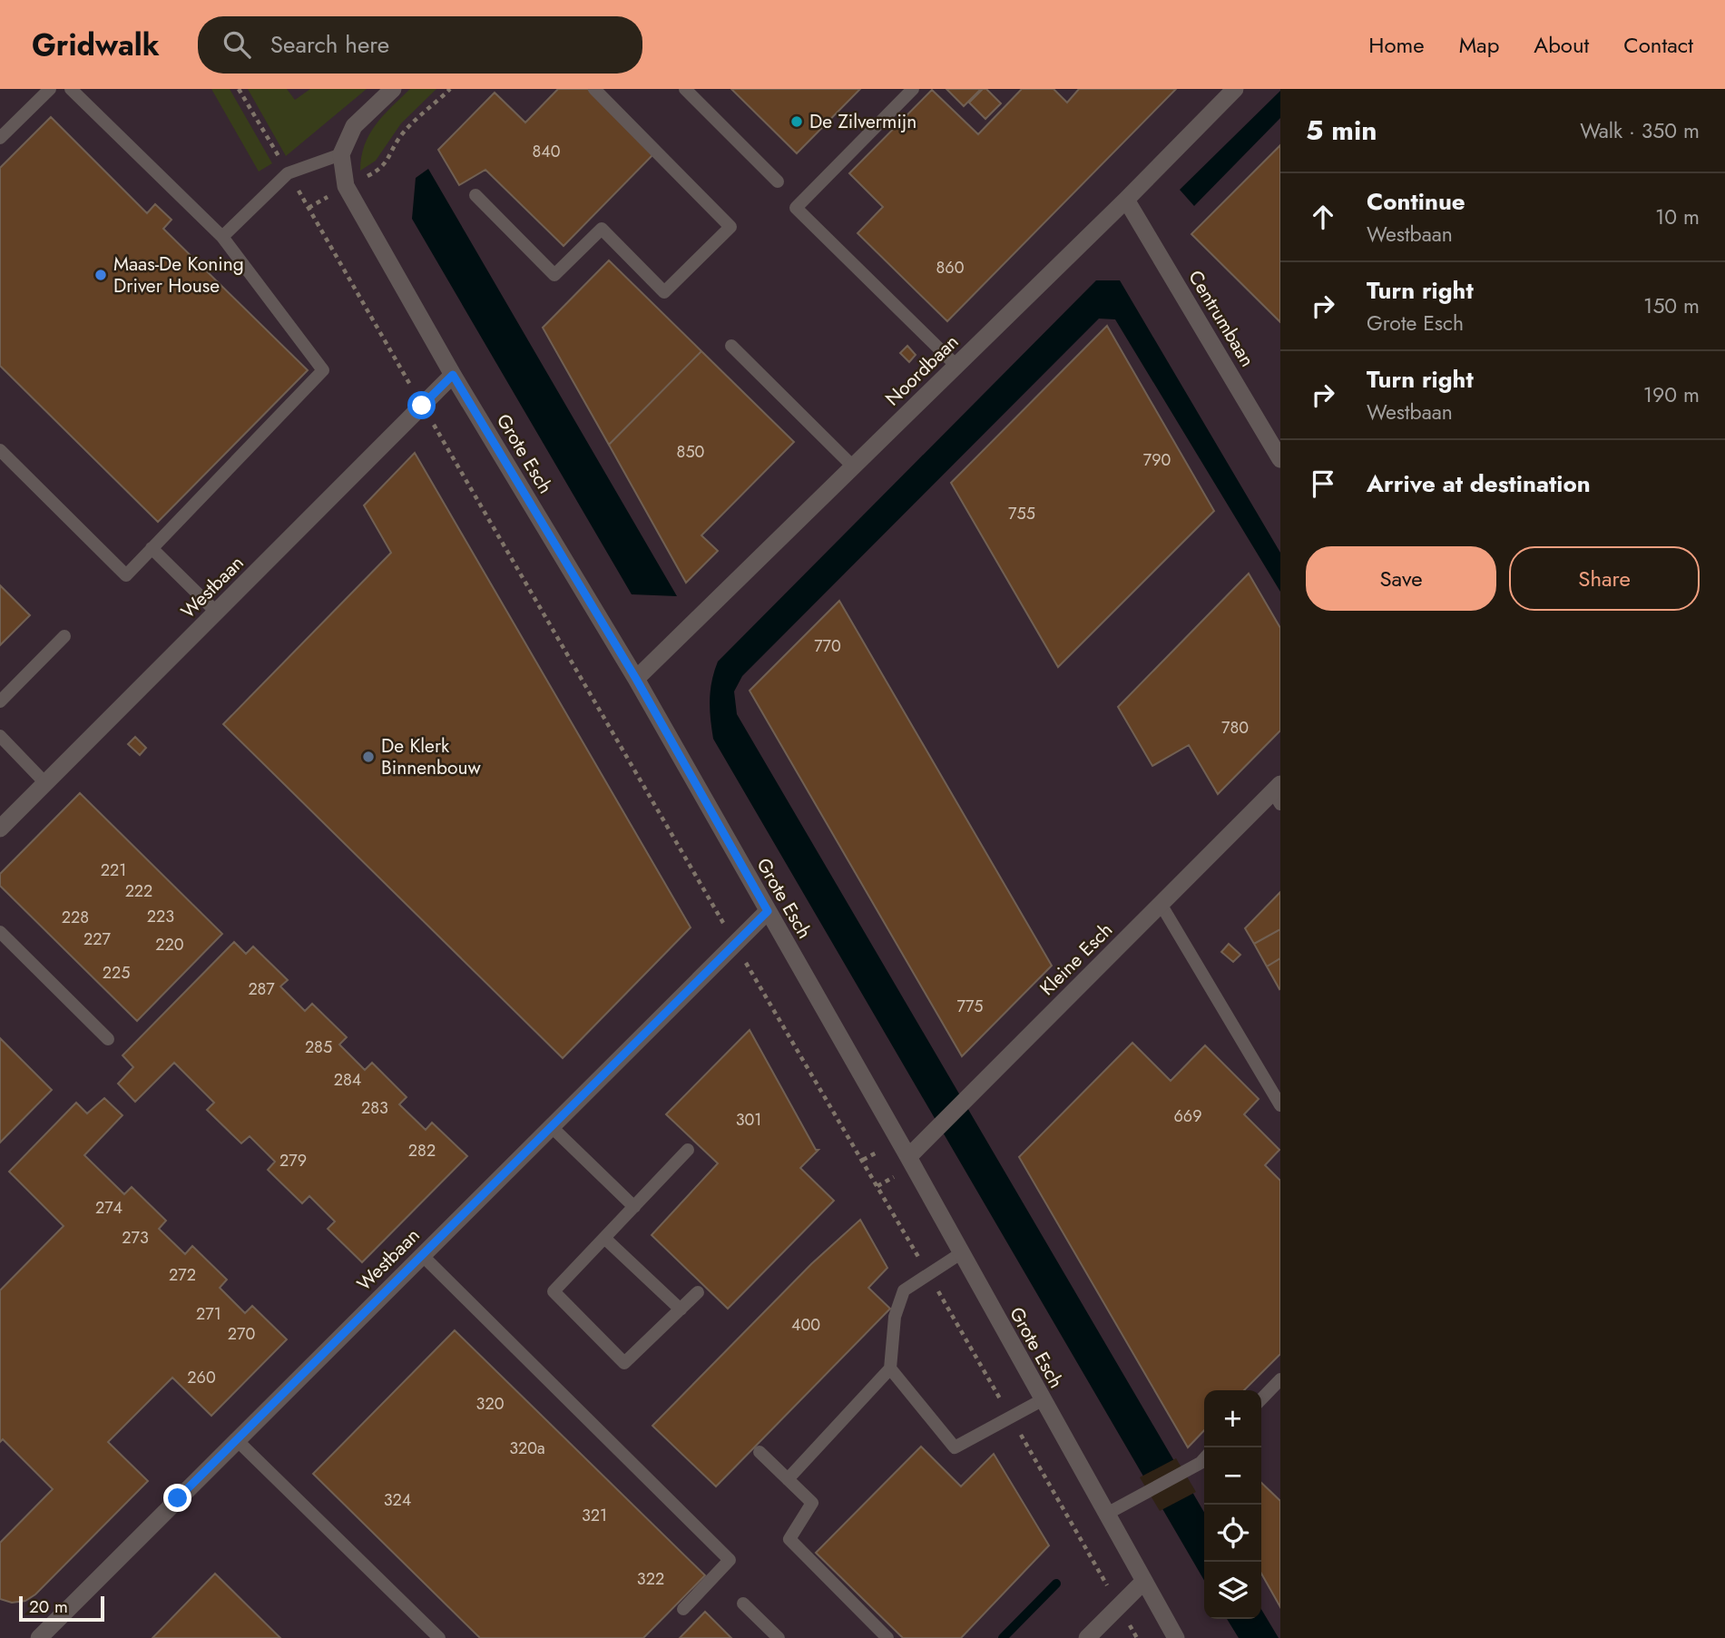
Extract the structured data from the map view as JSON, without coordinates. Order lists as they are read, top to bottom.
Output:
{
  "streets": {
    "street": [
      "Centrumbaan",
      "Noordbaan",
      "Grote Esch",
      "Westbaan",
      "Kleine Esch"
    ]
  },
  "crossings": [
    ["Centrumbaan", "Noordbaan"],
    ["Noordbaan", "Grote Esch"],
    ["Grote Esch", "Westbaan"],
    ["Grote Esch", "Kleine Esch"]
  ],
  "places": ["De Zilvermijn", "Maas-De Koning Driver House", "De Klerk Binnenbouw"],
  "house_numbers": [
    "840",
    "860",
    "850",
    "790",
    "755",
    "770",
    "780",
    "221",
    "222",
    "223",
    "228",
    "227",
    "220",
    "225",
    "287",
    "775",
    "285",
    "284",
    "283",
    "669",
    "301",
    "282",
    "279",
    "274",
    "273",
    "272",
    "271",
    "400",
    "270",
    "260",
    "320",
    "320a",
    "324",
    "321",
    "322"
  ],
  "scale_bar": "20 m",
  "page": {
    "header": "Gridwalk",
    "search": "Search here",
    "nav": [
      "Home",
      "Map",
      "About",
      "Contact"
    ],
    "heading": ["5 min", "Walk · 350 m"],
    "list": [
      ["Continue", "Westbaan", "10 m"],
      ["Turn right", "Grote Esch", "150 m"],
      ["Turn right", "Westbaan", "190 m"],
      "Arrive at destination"
    ],
    "buttons": ["Save", "Share"],
    "map_buttons": ["+", "−"],
    "scale": "20 m"
  }
}
